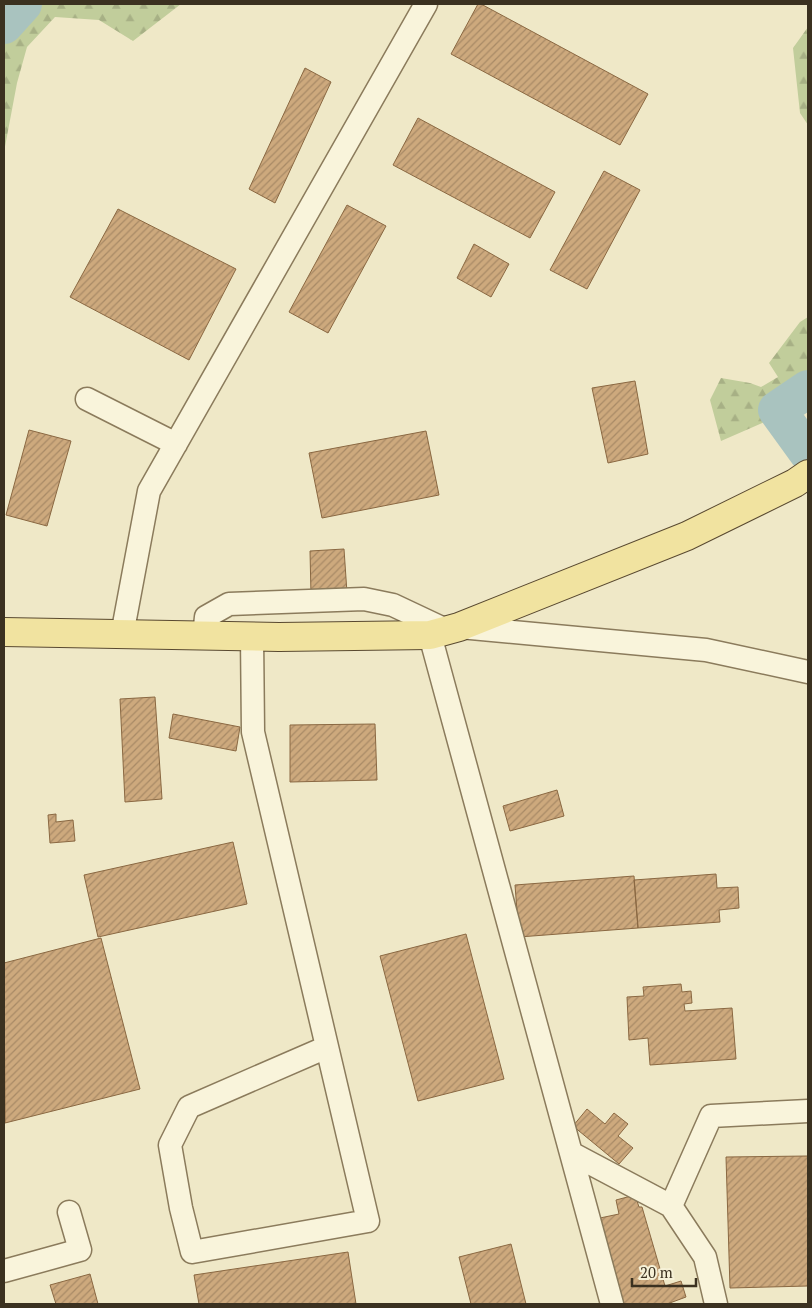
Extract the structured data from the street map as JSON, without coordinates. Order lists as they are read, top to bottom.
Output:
{
  "scale_bar": "20 m"
}
